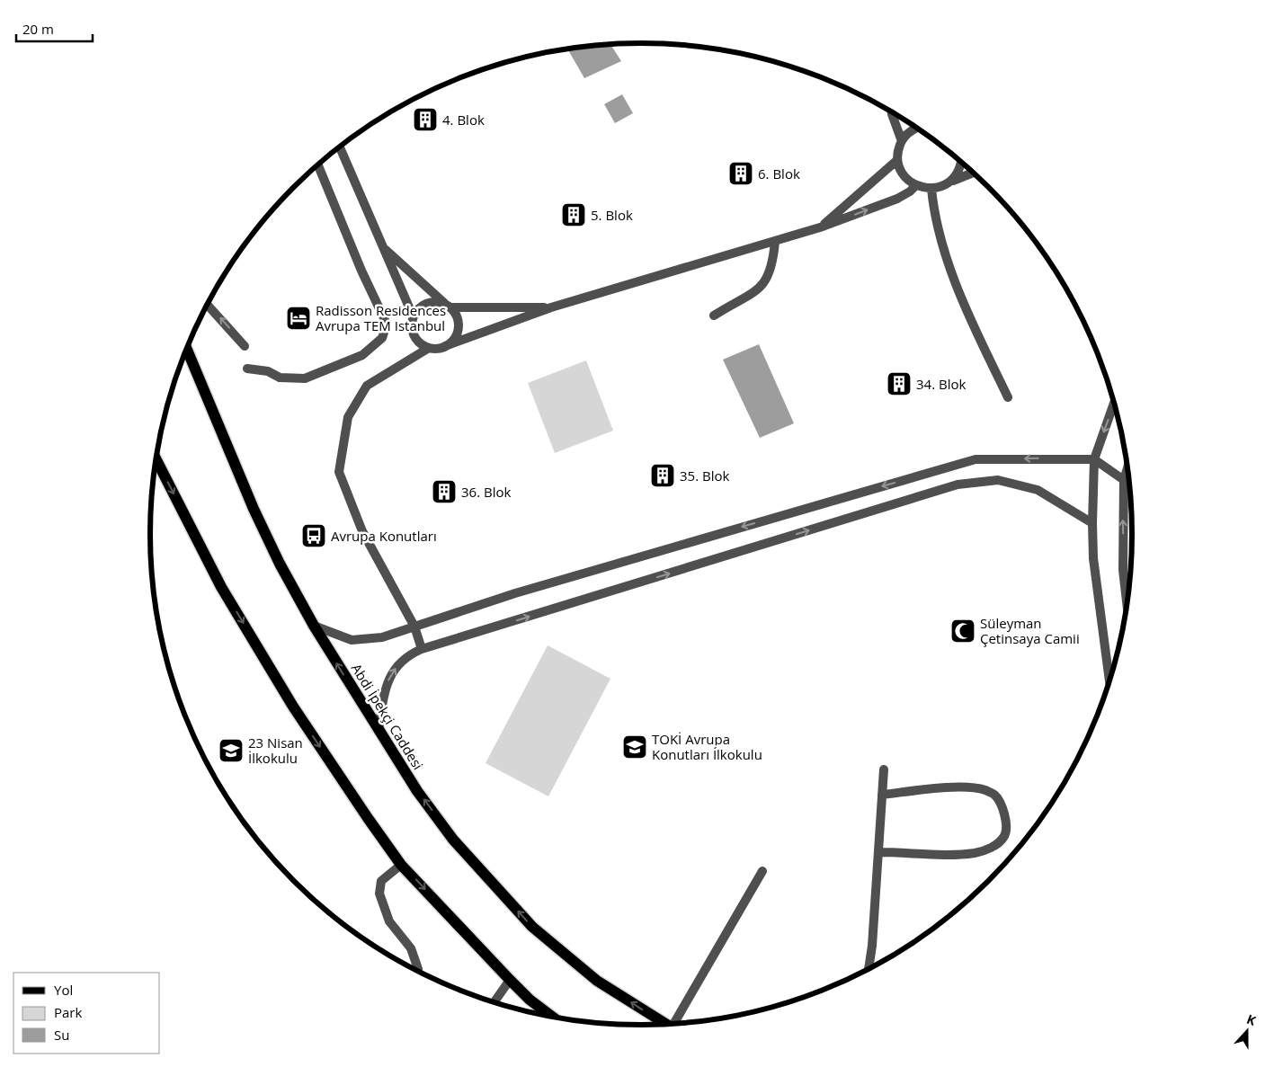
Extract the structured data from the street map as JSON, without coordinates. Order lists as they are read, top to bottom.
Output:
{
  "streets": {
    "main road": ["Abdi İpekçi Caddesi"]
  },
  "places": {
    "building": [
      "4. Blok",
      "6. Blok",
      "5. Blok",
      "34. Blok",
      "35. Blok",
      "36. Blok"
    ],
    "hotel": ["Radisson Residences Avrupa TEM Istanbul"],
    "bus stop": ["Avrupa Konutları"],
    "mosque": ["Süleyman Çetinsaya Camii"],
    "school or university": ["TOKİ Avrupa Konutları İlkokulu", "23 Nisan İlkokulu"]
  },
  "legend": ["Yol", "Park", "Su"],
  "scale_bar": "20 m",
  "north": "top"
}
